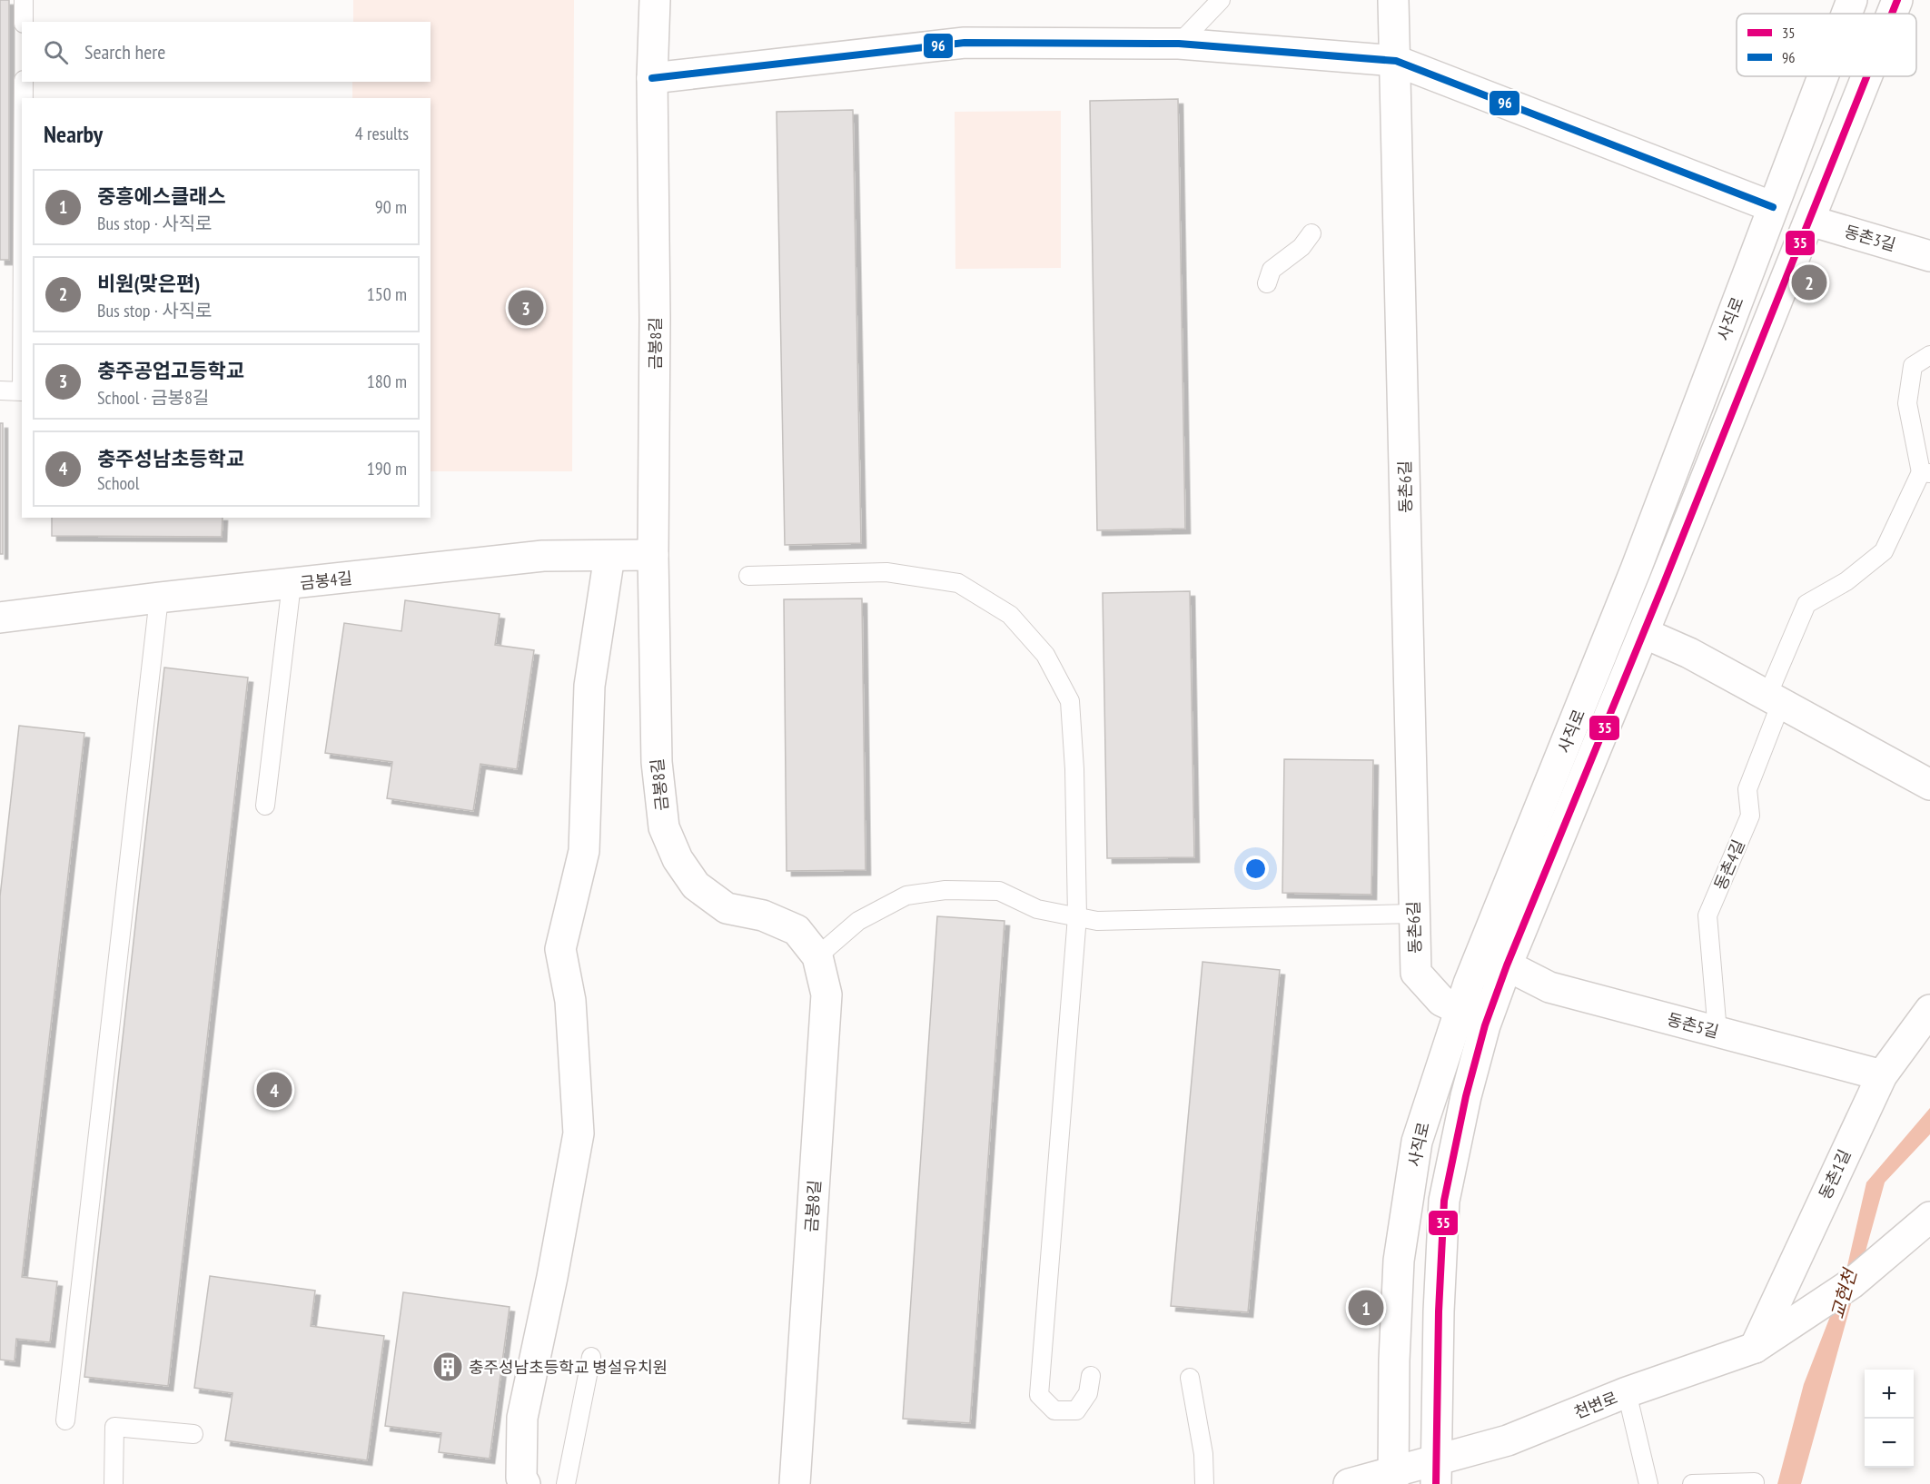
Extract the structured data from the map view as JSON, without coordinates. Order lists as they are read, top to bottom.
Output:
{
  "streets": {
    "street": [
      "동촌3길",
      "사직로",
      "금봉8길",
      "동촌6길",
      "금봉4길",
      "동촌5길",
      "동촌1길",
      "천변로"
    ],
    "lane": ["동촌4길"]
  },
  "crossings": [
    ["동촌3길", "사직로"],
    ["사직로", "동촌6길"],
    ["사직로", "동촌5길"],
    ["사직로", "천변로"],
    ["금봉8길", "금봉4길"],
    ["동촌4길", "동촌5길"],
    ["동촌5길", "동촌1길"],
    ["동촌1길", "천변로"]
  ],
  "water": ["교현천"],
  "places": {
    "building": ["충주성남초등학교 병설유치원"]
  },
  "lines": ["transit line 35", "transit line 96"],
  "legend": ["35", "96"],
  "page": {
    "search": "Search here",
    "heading": ["Nearby", "4 results"],
    "list": [
      {
        "mark": "1",
        "name": "중흥에스클래스",
        "note": "Bus stop · 사직로",
        "value": "90 m"
      },
      {
        "mark": "2",
        "name": "비원(맞은편)",
        "note": "Bus stop · 사직로",
        "value": "150 m"
      },
      {
        "mark": "3",
        "name": "충주공업고등학교",
        "note": "School · 금봉8길",
        "value": "180 m"
      },
      {
        "mark": "4",
        "name": "충주성남초등학교",
        "note": "School",
        "value": "190 m"
      }
    ],
    "pins": [
      "2",
      "3",
      "4",
      "1"
    ],
    "map_buttons": ["+", "−"]
  }
}
